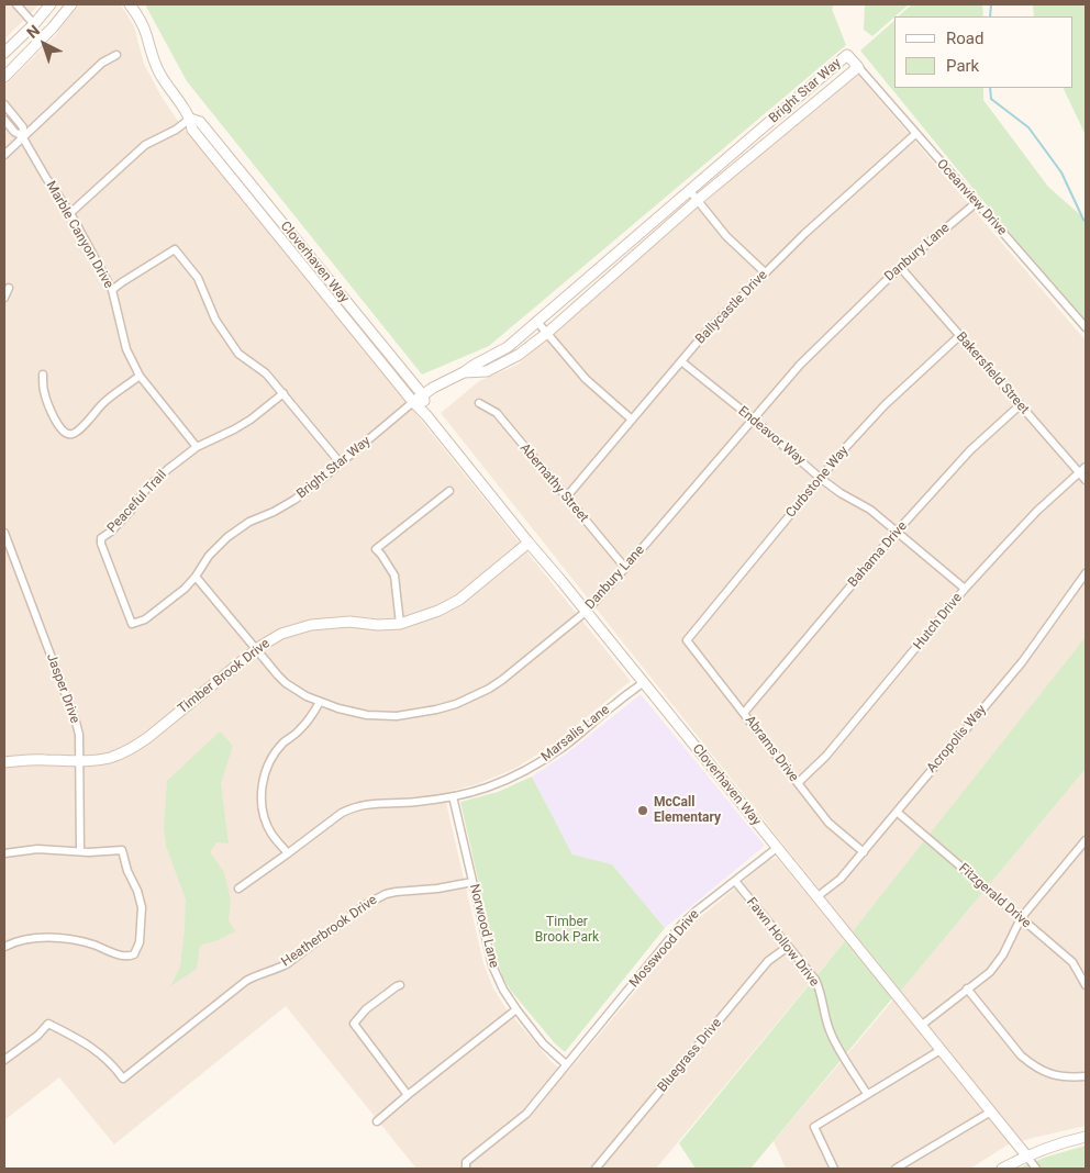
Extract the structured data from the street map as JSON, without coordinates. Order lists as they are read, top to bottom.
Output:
{
  "streets": {
    "street": [
      "Bright Star Way",
      "Oceanview Drive",
      "Marble Canyon Drive",
      "Danbury Lane",
      "Cloverhaven Way",
      "Ballycastle Drive",
      "Bakersfield Street",
      "Endeavor Way",
      "Curbstone Way",
      "Abernathy Street",
      "Peaceful Trail",
      "Bahama Drive",
      "Hutch Drive",
      "Timber Brook Drive",
      "Jasper Drive",
      "Marsalis Lane",
      "Acropolis Way",
      "Abrams Drive",
      "Fitzgerald Drive",
      "Norwood Lane",
      "Heatherbrook Drive",
      "Fawn Hollow Drive",
      "Mosswood Drive",
      "Bluegrass Drive"
    ]
  },
  "crossings": [
    ["Bright Star Way", "Oceanview Drive"],
    ["Bright Star Way", "Danbury Lane"],
    ["Bright Star Way", "Cloverhaven Way"],
    ["Bright Star Way", "Peaceful Trail"],
    ["Oceanview Drive", "Danbury Lane"],
    ["Oceanview Drive", "Ballycastle Drive"],
    ["Marble Canyon Drive", "Peaceful Trail"],
    ["Danbury Lane", "Cloverhaven Way"],
    ["Danbury Lane", "Bakersfield Street"],
    ["Danbury Lane", "Endeavor Way"],
    ["Danbury Lane", "Abernathy Street"],
    ["Danbury Lane", "Timber Brook Drive"],
    ["Cloverhaven Way", "Timber Brook Drive"],
    ["Cloverhaven Way", "Marsalis Lane"],
    ["Cloverhaven Way", "Acropolis Way"],
    ["Cloverhaven Way", "Mosswood Drive"],
    ["Ballycastle Drive", "Endeavor Way"],
    ["Ballycastle Drive", "Abernathy Street"],
    ["Bakersfield Street", "Curbstone Way"],
    ["Bakersfield Street", "Bahama Drive"],
    ["Bakersfield Street", "Hutch Drive"],
    ["Endeavor Way", "Curbstone Way"],
    ["Endeavor Way", "Bahama Drive"],
    ["Endeavor Way", "Hutch Drive"],
    ["Curbstone Way", "Abrams Drive"],
    ["Bahama Drive", "Abrams Drive"],
    ["Hutch Drive", "Abrams Drive"],
    ["Timber Brook Drive", "Jasper Drive"],
    ["Marsalis Lane", "Norwood Lane"],
    ["Acropolis Way", "Abrams Drive"],
    ["Acropolis Way", "Fitzgerald Drive"],
    ["Norwood Lane", "Heatherbrook Drive"],
    ["Norwood Lane", "Mosswood Drive"],
    ["Fawn Hollow Drive", "Mosswood Drive"],
    ["Fawn Hollow Drive", "Bluegrass Drive"]
  ],
  "parks": ["Timber Brook Park"],
  "places": ["McCall Elementary"],
  "legend": ["Road", "Park"],
  "north": "top left"
}
